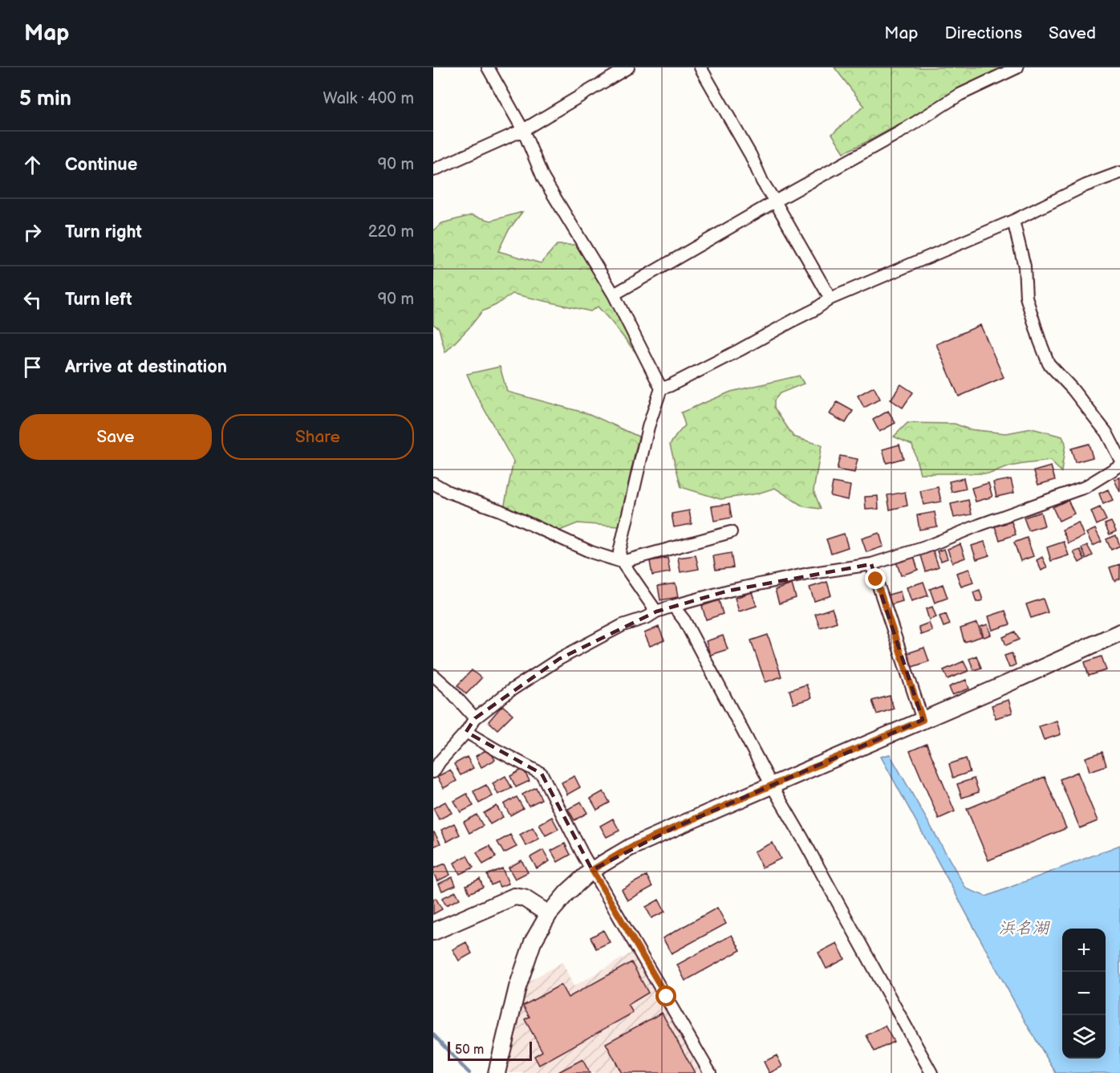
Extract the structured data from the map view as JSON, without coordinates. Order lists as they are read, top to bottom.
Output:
{
  "water": ["浜名湖"],
  "scale_bar": "50 m",
  "page": {
    "header": "Map",
    "nav": ["Map", "Directions", "Saved"],
    "heading": ["5 min", "Walk · 400 m"],
    "list": [
      ["Continue", "90 m"],
      ["Turn right", "220 m"],
      ["Turn left", "90 m"],
      "Arrive at destination"
    ],
    "buttons": ["Save", "Share"],
    "map_buttons": ["+", "−"],
    "scale": "50 m"
  }
}
